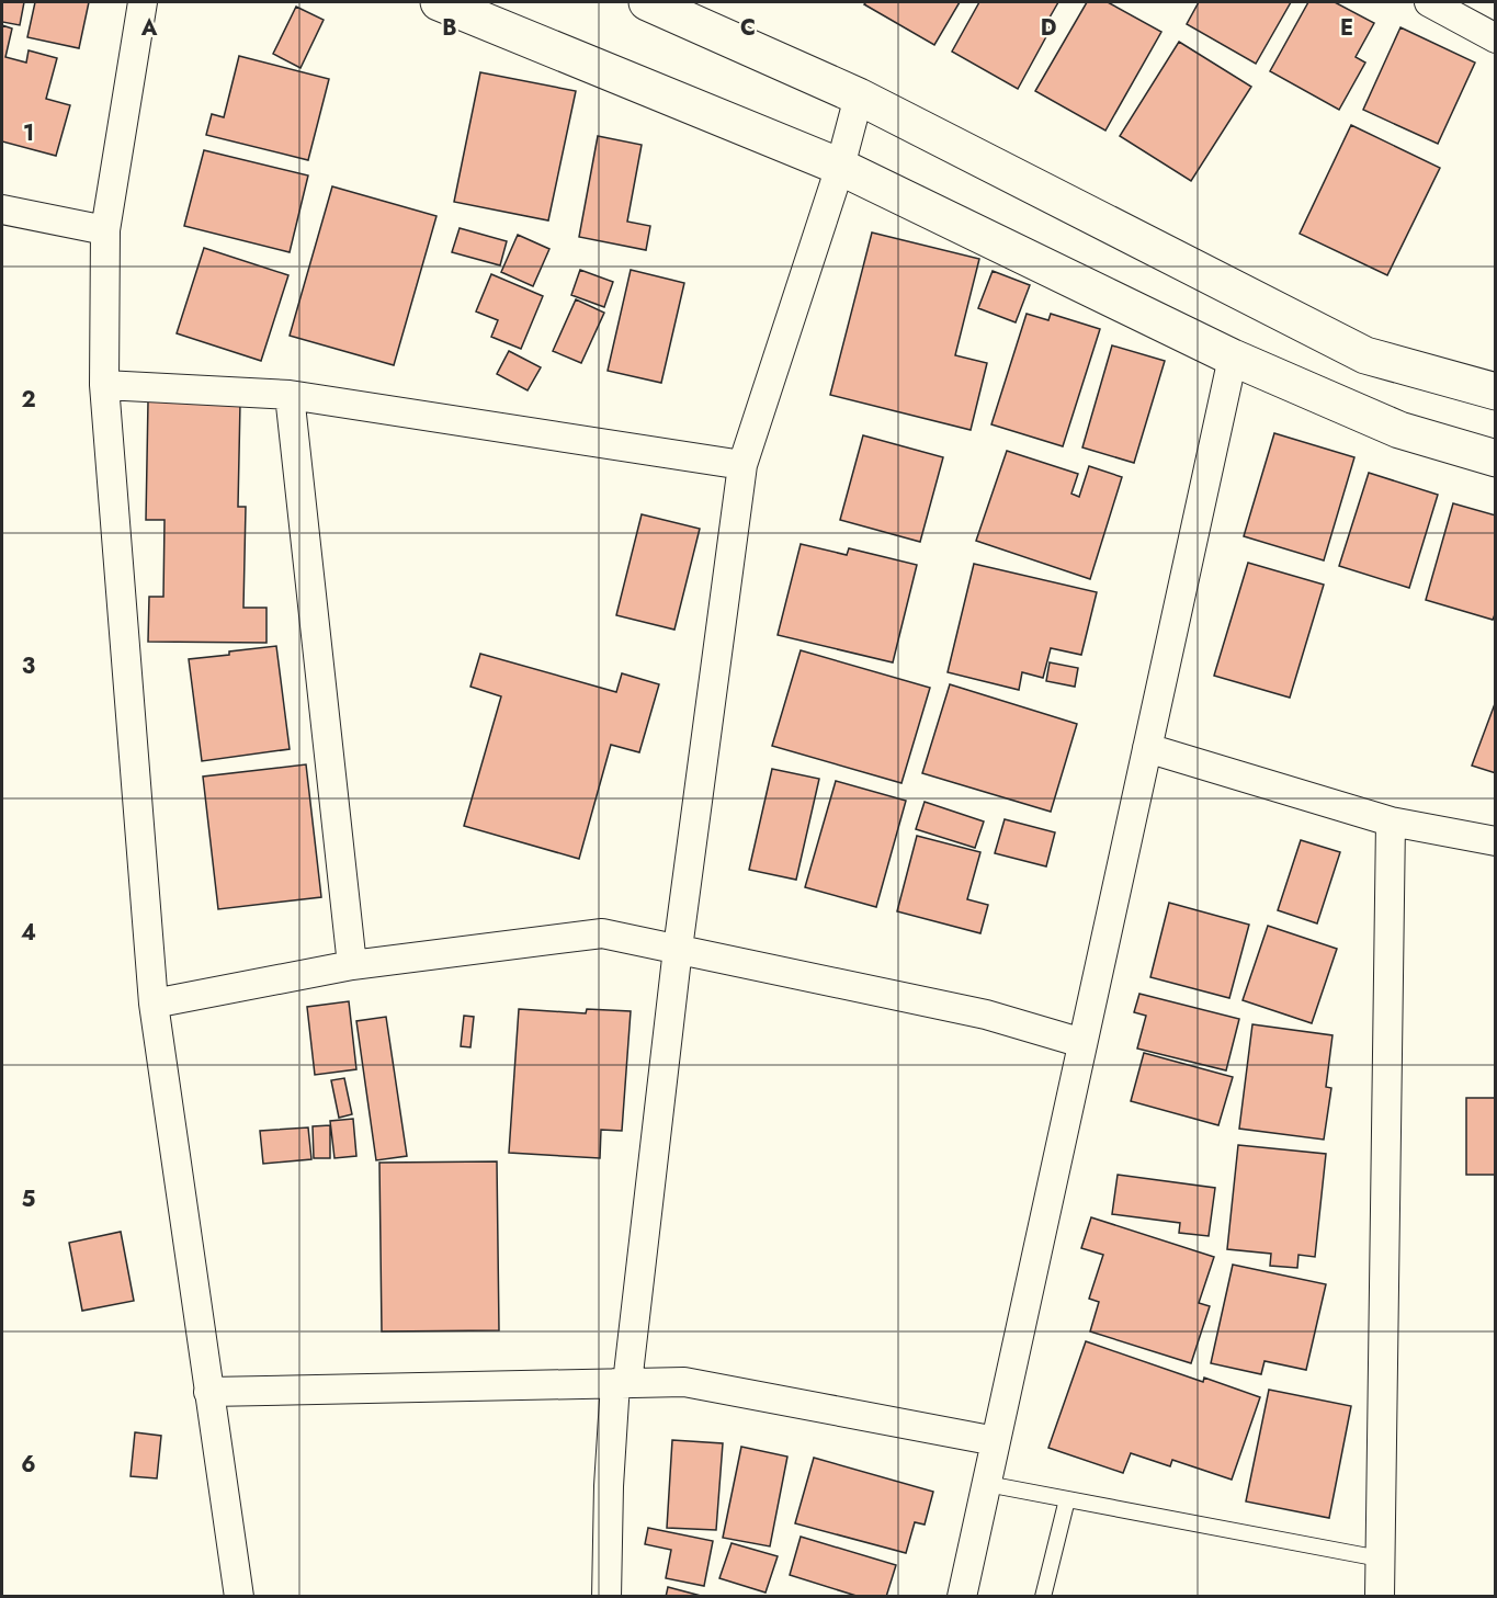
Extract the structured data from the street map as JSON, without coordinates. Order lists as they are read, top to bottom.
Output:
{
  "grid": {
    "columns": [
      "A",
      "B",
      "C",
      "D",
      "E"
    ],
    "rows": [
      "1",
      "2",
      "3",
      "4",
      "5",
      "6"
    ]
  }
}
